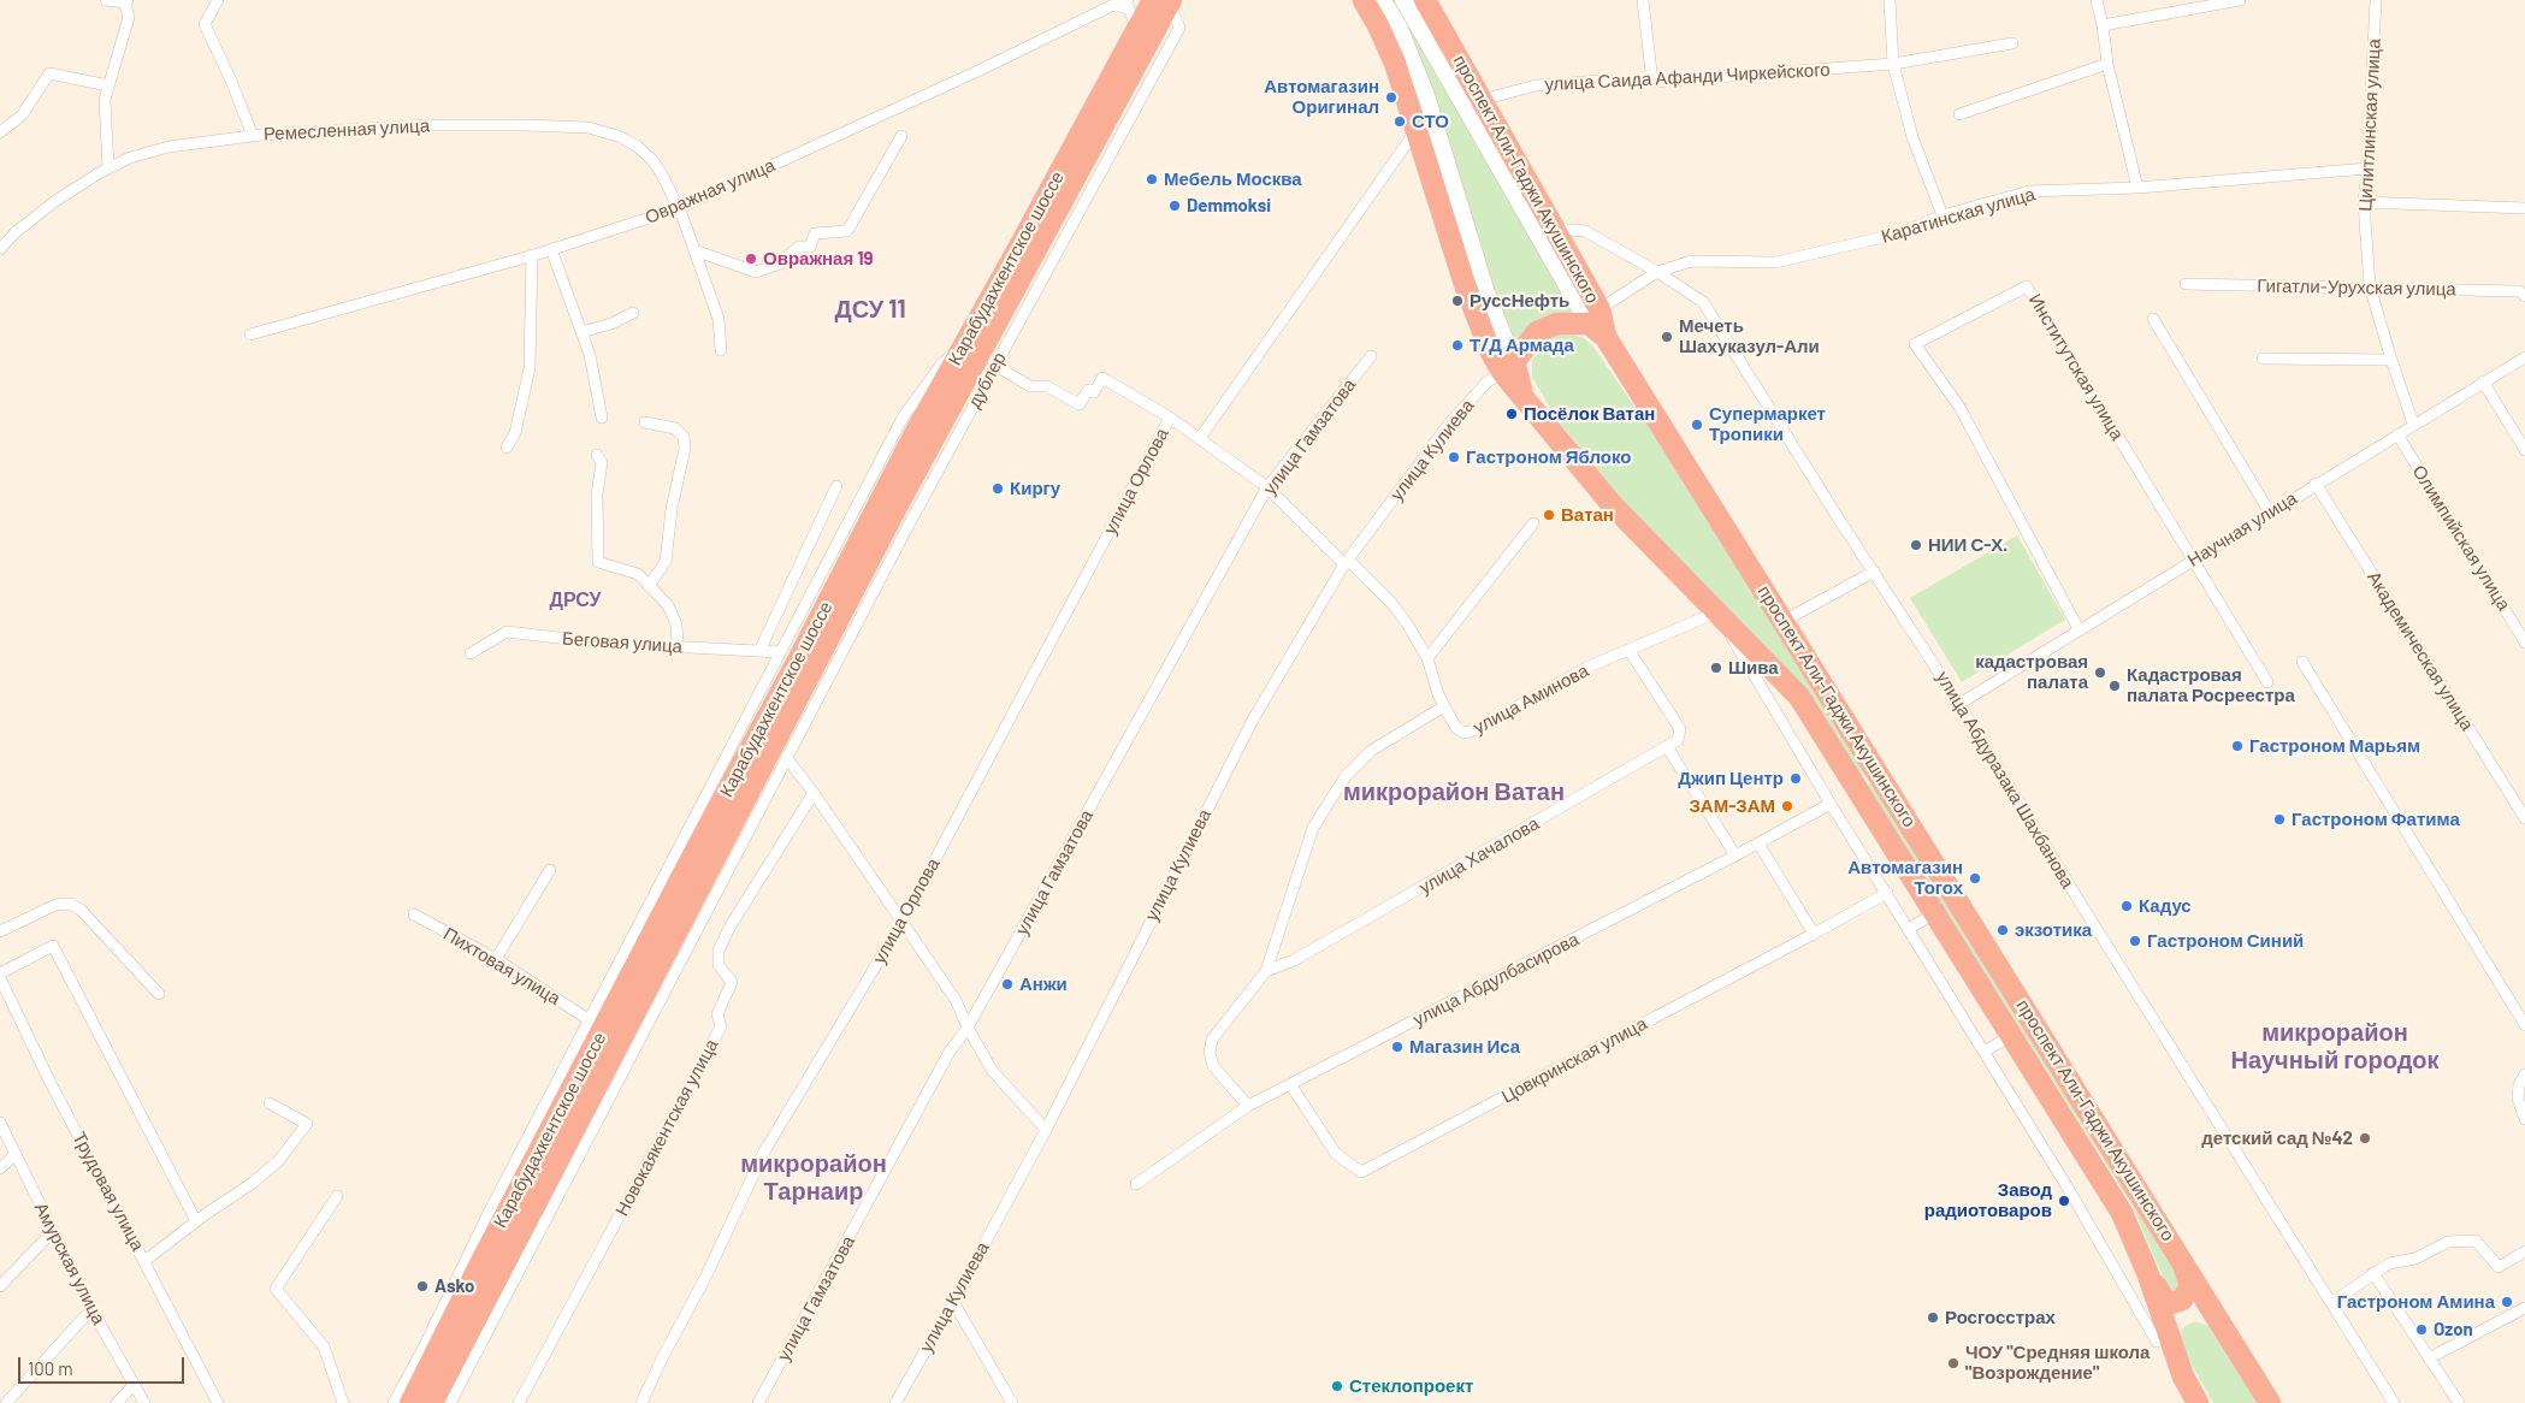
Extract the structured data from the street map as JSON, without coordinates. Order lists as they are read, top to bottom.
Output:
{
  "streets": {
    "highway": ["проспект Али-Гаджи Акушинского", "Карабудахкентское шоссе"],
    "street": [
      "улица Саида Афанди Чиркейского",
      "Цилитлинская улица",
      "Ремесленная улица",
      "Овражная улица",
      "Каратинская улица",
      "Гигатли-Урухская улица",
      "Институтская улица",
      "дублер",
      "улица Гамзатова",
      "улица Кулиева",
      "улица Орлова",
      "Научная улица",
      "Олимпийская улица",
      "Беговая улица",
      "Академическая улица",
      "улица Аминова",
      "улица Абдуразака Шахбанова",
      "улица Хачалова",
      "Пихтовая улица",
      "улица Абдулбасирова",
      "Цовкринская улица",
      "Новокаякентская улица",
      "Трудовая улица",
      "Амурская улица"
    ]
  },
  "crossings": [
    ["улица Саида Афанди Чиркейского", "проспект Али-Гаджи Акушинского"],
    ["Цилитлинская улица", "Каратинская улица"],
    ["Цилитлинская улица", "Гигатли-Урухская улица"],
    ["Цилитлинская улица", "Научная улица"],
    ["Ремесленная улица", "Овражная улица"],
    ["проспект Али-Гаджи Акушинского", "Каратинская улица"],
    ["проспект Али-Гаджи Акушинского", "улица Кулиева"],
    ["проспект Али-Гаджи Акушинского", "улица Аминова"],
    ["проспект Али-Гаджи Акушинского", "улица Абдуразака Шахбанова"],
    ["Каратинская улица", "улица Абдуразака Шахбанова"],
    ["Карабудахкентское шоссе", "дублер"],
    ["Институтская улица", "Научная улица"],
    ["Научная улица", "Олимпийская улица"],
    ["Научная улица", "Академическая улица"],
    ["Научная улица", "улица Абдуразака Шахбанова"],
    ["улица Аминова", "улица Хачалова"],
    ["улица Абдулбасирова", "Цовкринская улица"]
  ],
  "districts": [
    "ДСУ 11",
    "ДРСУ",
    "микрорайон Ватан",
    "микрорайон Научный городок",
    "микрорайон Тарнаир"
  ],
  "places": [
    "Автомагазин Оригинал",
    "СТО",
    "Мебель Москва",
    "Demmoksi",
    "Овражная 19",
    "РуссНефть",
    "Мечеть Шахуказул-Али",
    "Т/Д Армада",
    "Посёлок Ватан",
    "Супермаркет Тропики",
    "Гастроном Яблоко",
    "Киргу",
    "Ватан",
    "НИИ С-Х.",
    "Шива",
    "кадастровая палата",
    "Кадастровая палата Росреестра",
    "Гастроном Марьям",
    "Джип Центр",
    "ЗАМ-ЗАМ",
    "Гастроном Фатима",
    "Автомагазин Тогох",
    "Кадус",
    "экзотика",
    "Гастроном Синий",
    "Анжи",
    "Магазин Иса",
    "детский сад №42",
    "Завод радиотоваров",
    "Asko",
    "Гастроном Амина",
    "Росгосстрах",
    "Ozon",
    "ЧОУ \"Средняя школа \"Возрождение\"",
    "Стеклопроект"
  ],
  "scale_bar": "100 m"
}
